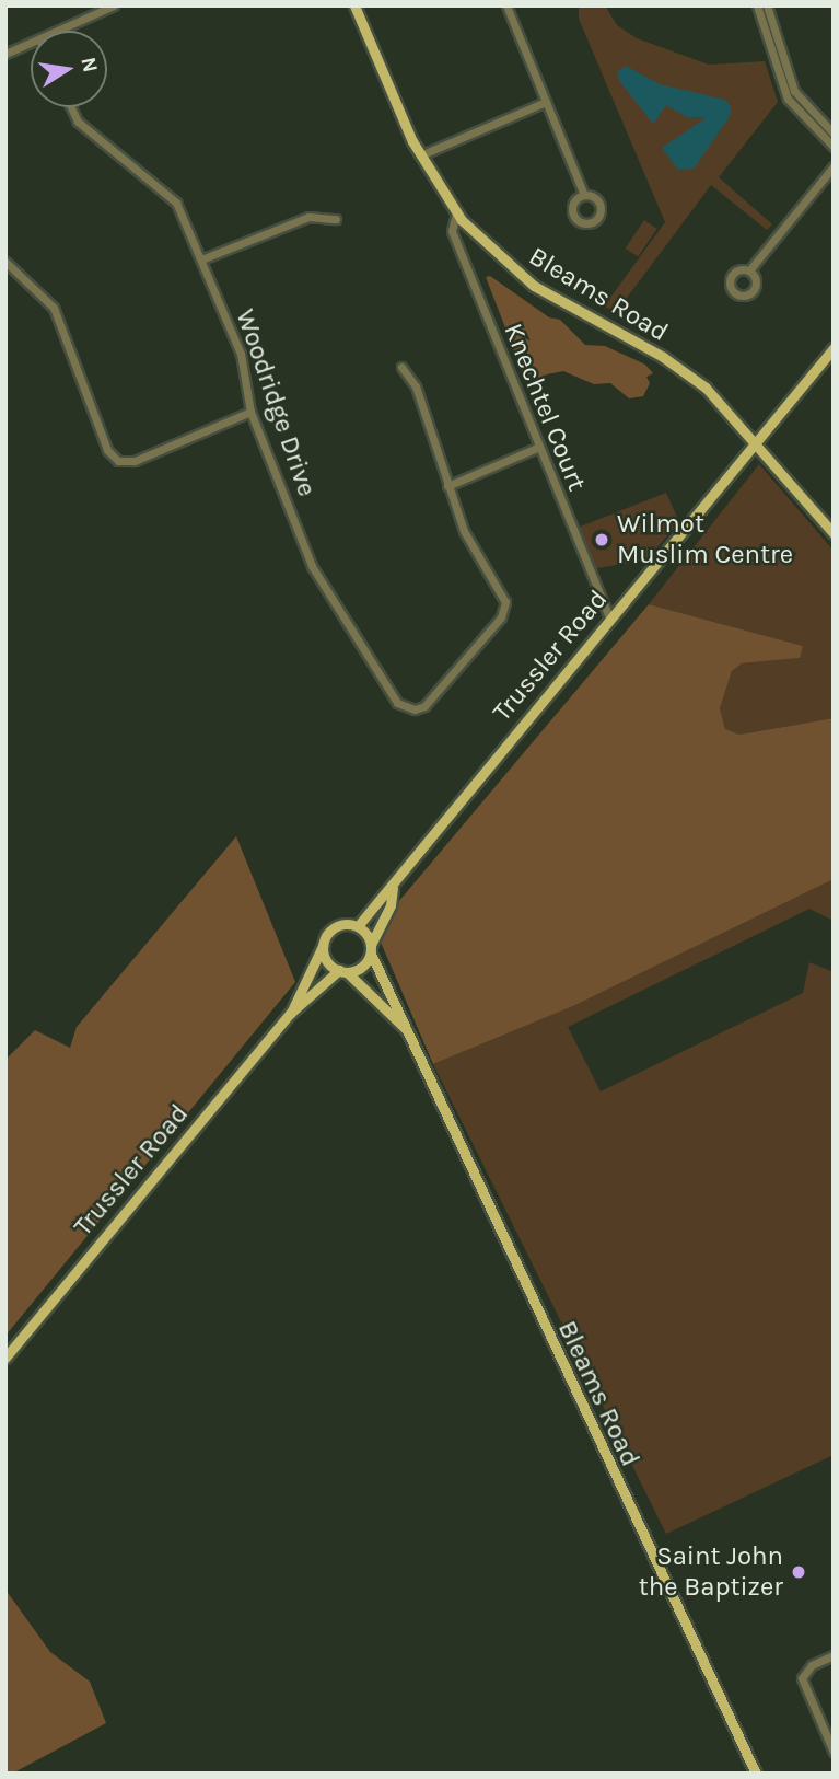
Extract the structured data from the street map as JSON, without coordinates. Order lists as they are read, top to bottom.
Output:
{
  "streets": {
    "main road": ["Bleams Road", "Trussler Road"],
    "street": ["Woodridge Drive", "Knechtel Court"]
  },
  "crossings": [
    ["Bleams Road", "Knechtel Court"],
    ["Bleams Road", "Trussler Road"],
    ["Knechtel Court", "Trussler Road"]
  ],
  "places": ["Wilmot Muslim Centre", "Saint John the Baptizer"],
  "north": "right"
}
